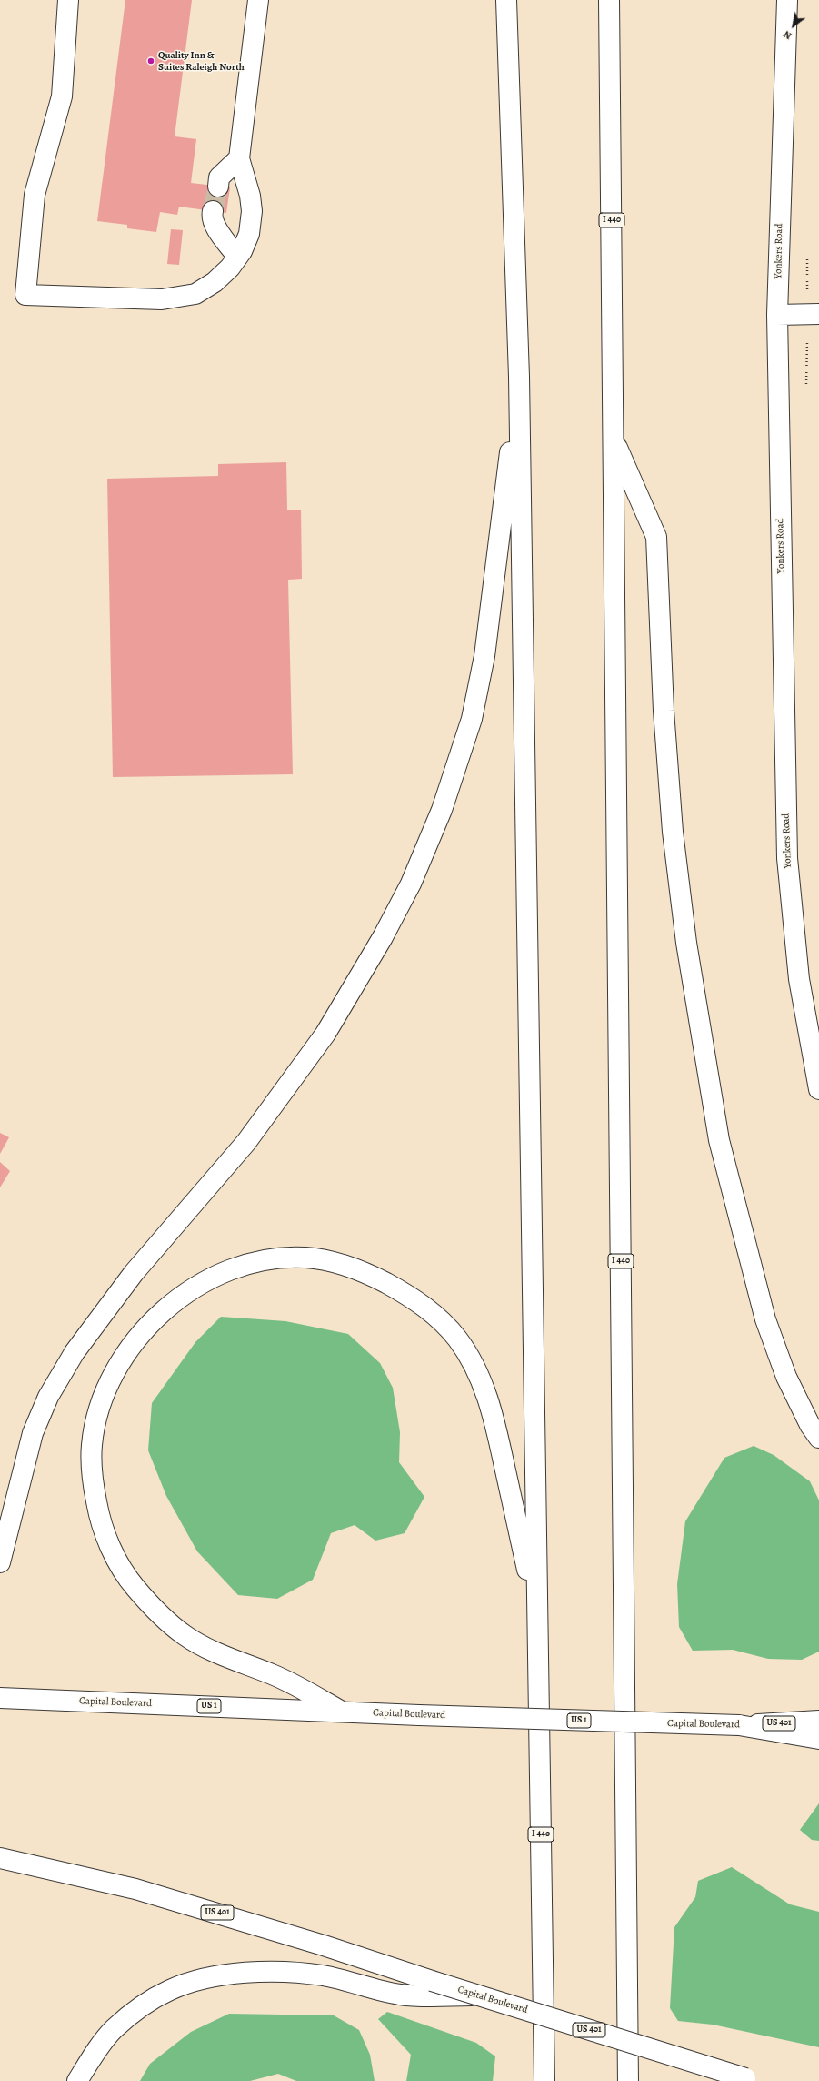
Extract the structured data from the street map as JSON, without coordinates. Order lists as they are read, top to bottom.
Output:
{
  "streets": {
    "main road": [
      "I 440",
      "Yonkers Road",
      "Capital Boulevard",
      "US 1",
      "US 401"
    ]
  },
  "crossings": [
    ["Capital Boulevard", "US 1"]
  ],
  "places": ["Quality Inn & Suites Raleigh North"],
  "north": "bottom left"
}
